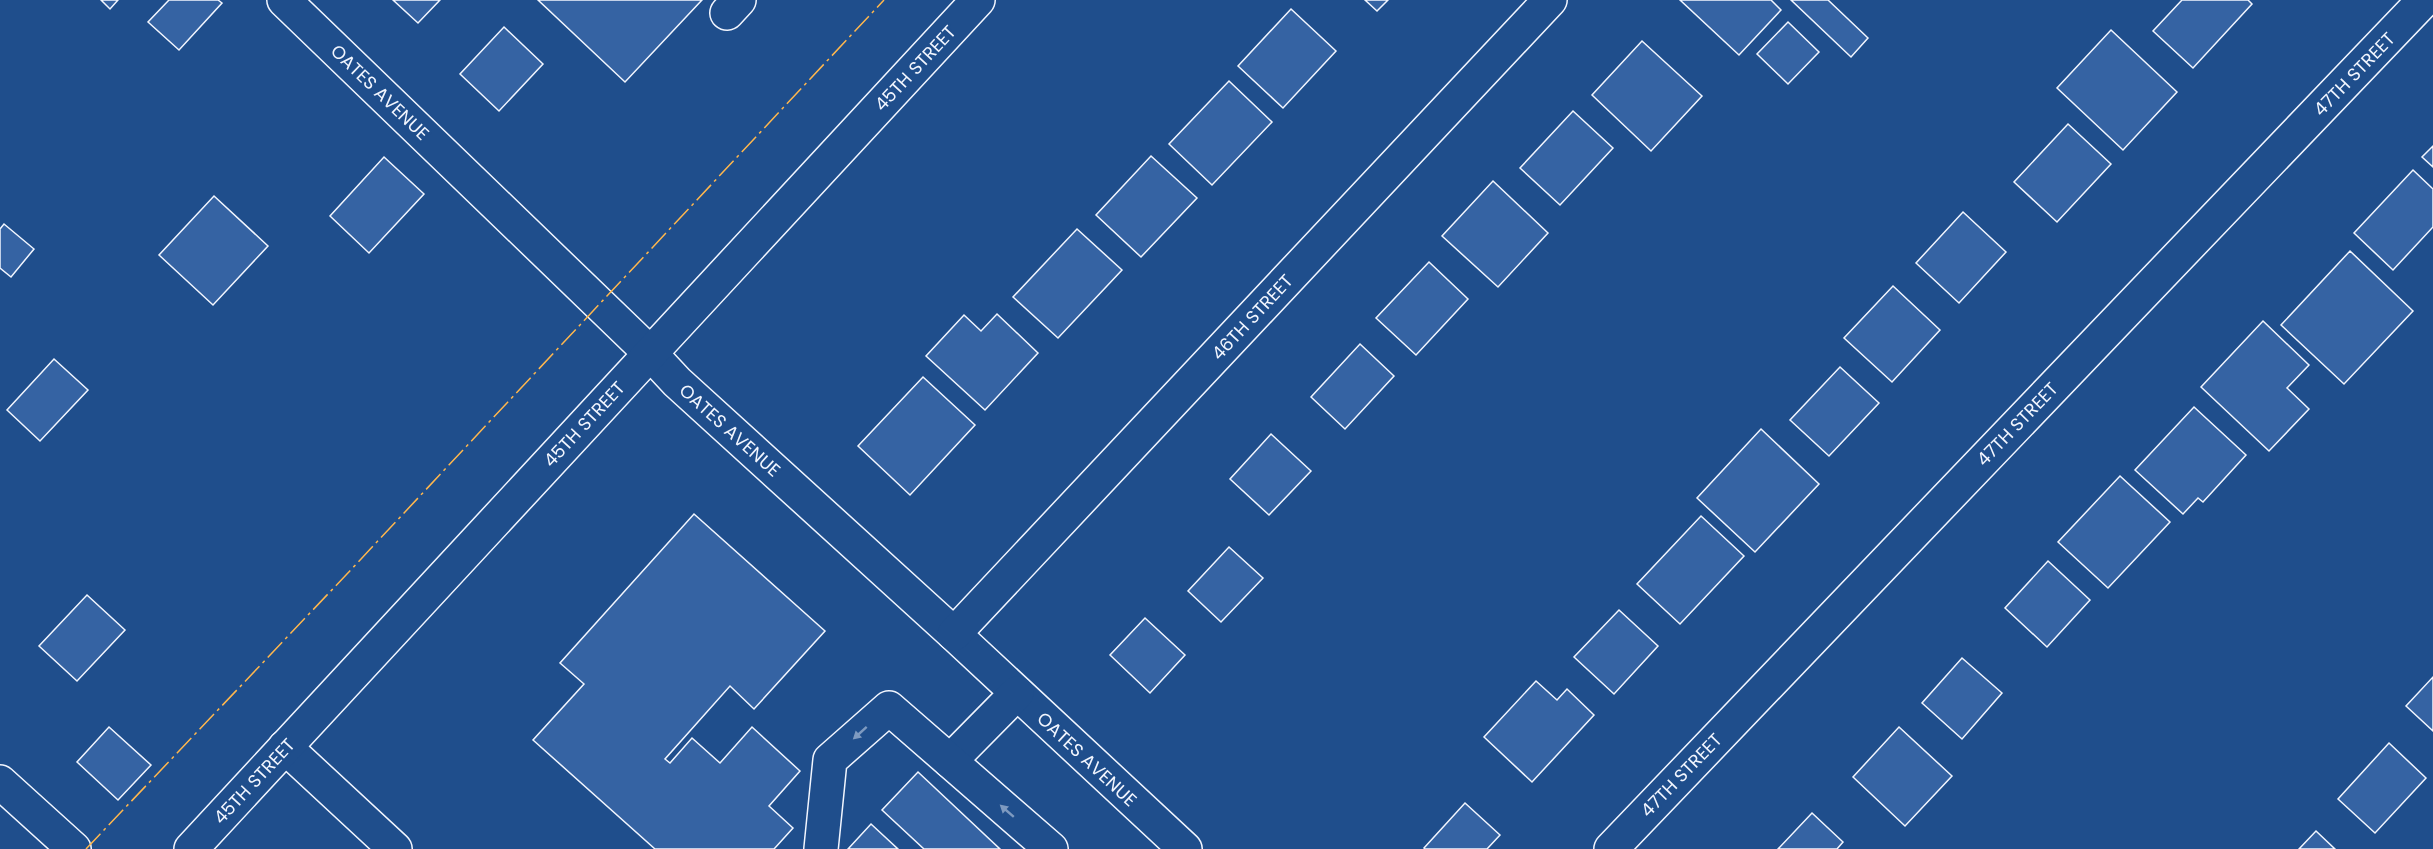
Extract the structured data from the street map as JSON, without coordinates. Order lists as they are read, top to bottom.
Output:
{
  "streets": {
    "street": [
      "45TH STREET",
      "47TH STREET",
      "OATES AVENUE",
      "46TH STREET"
    ]
  },
  "crossings": [
    ["45TH STREET", "OATES AVENUE"],
    ["OATES AVENUE", "46TH STREET"]
  ]
}
